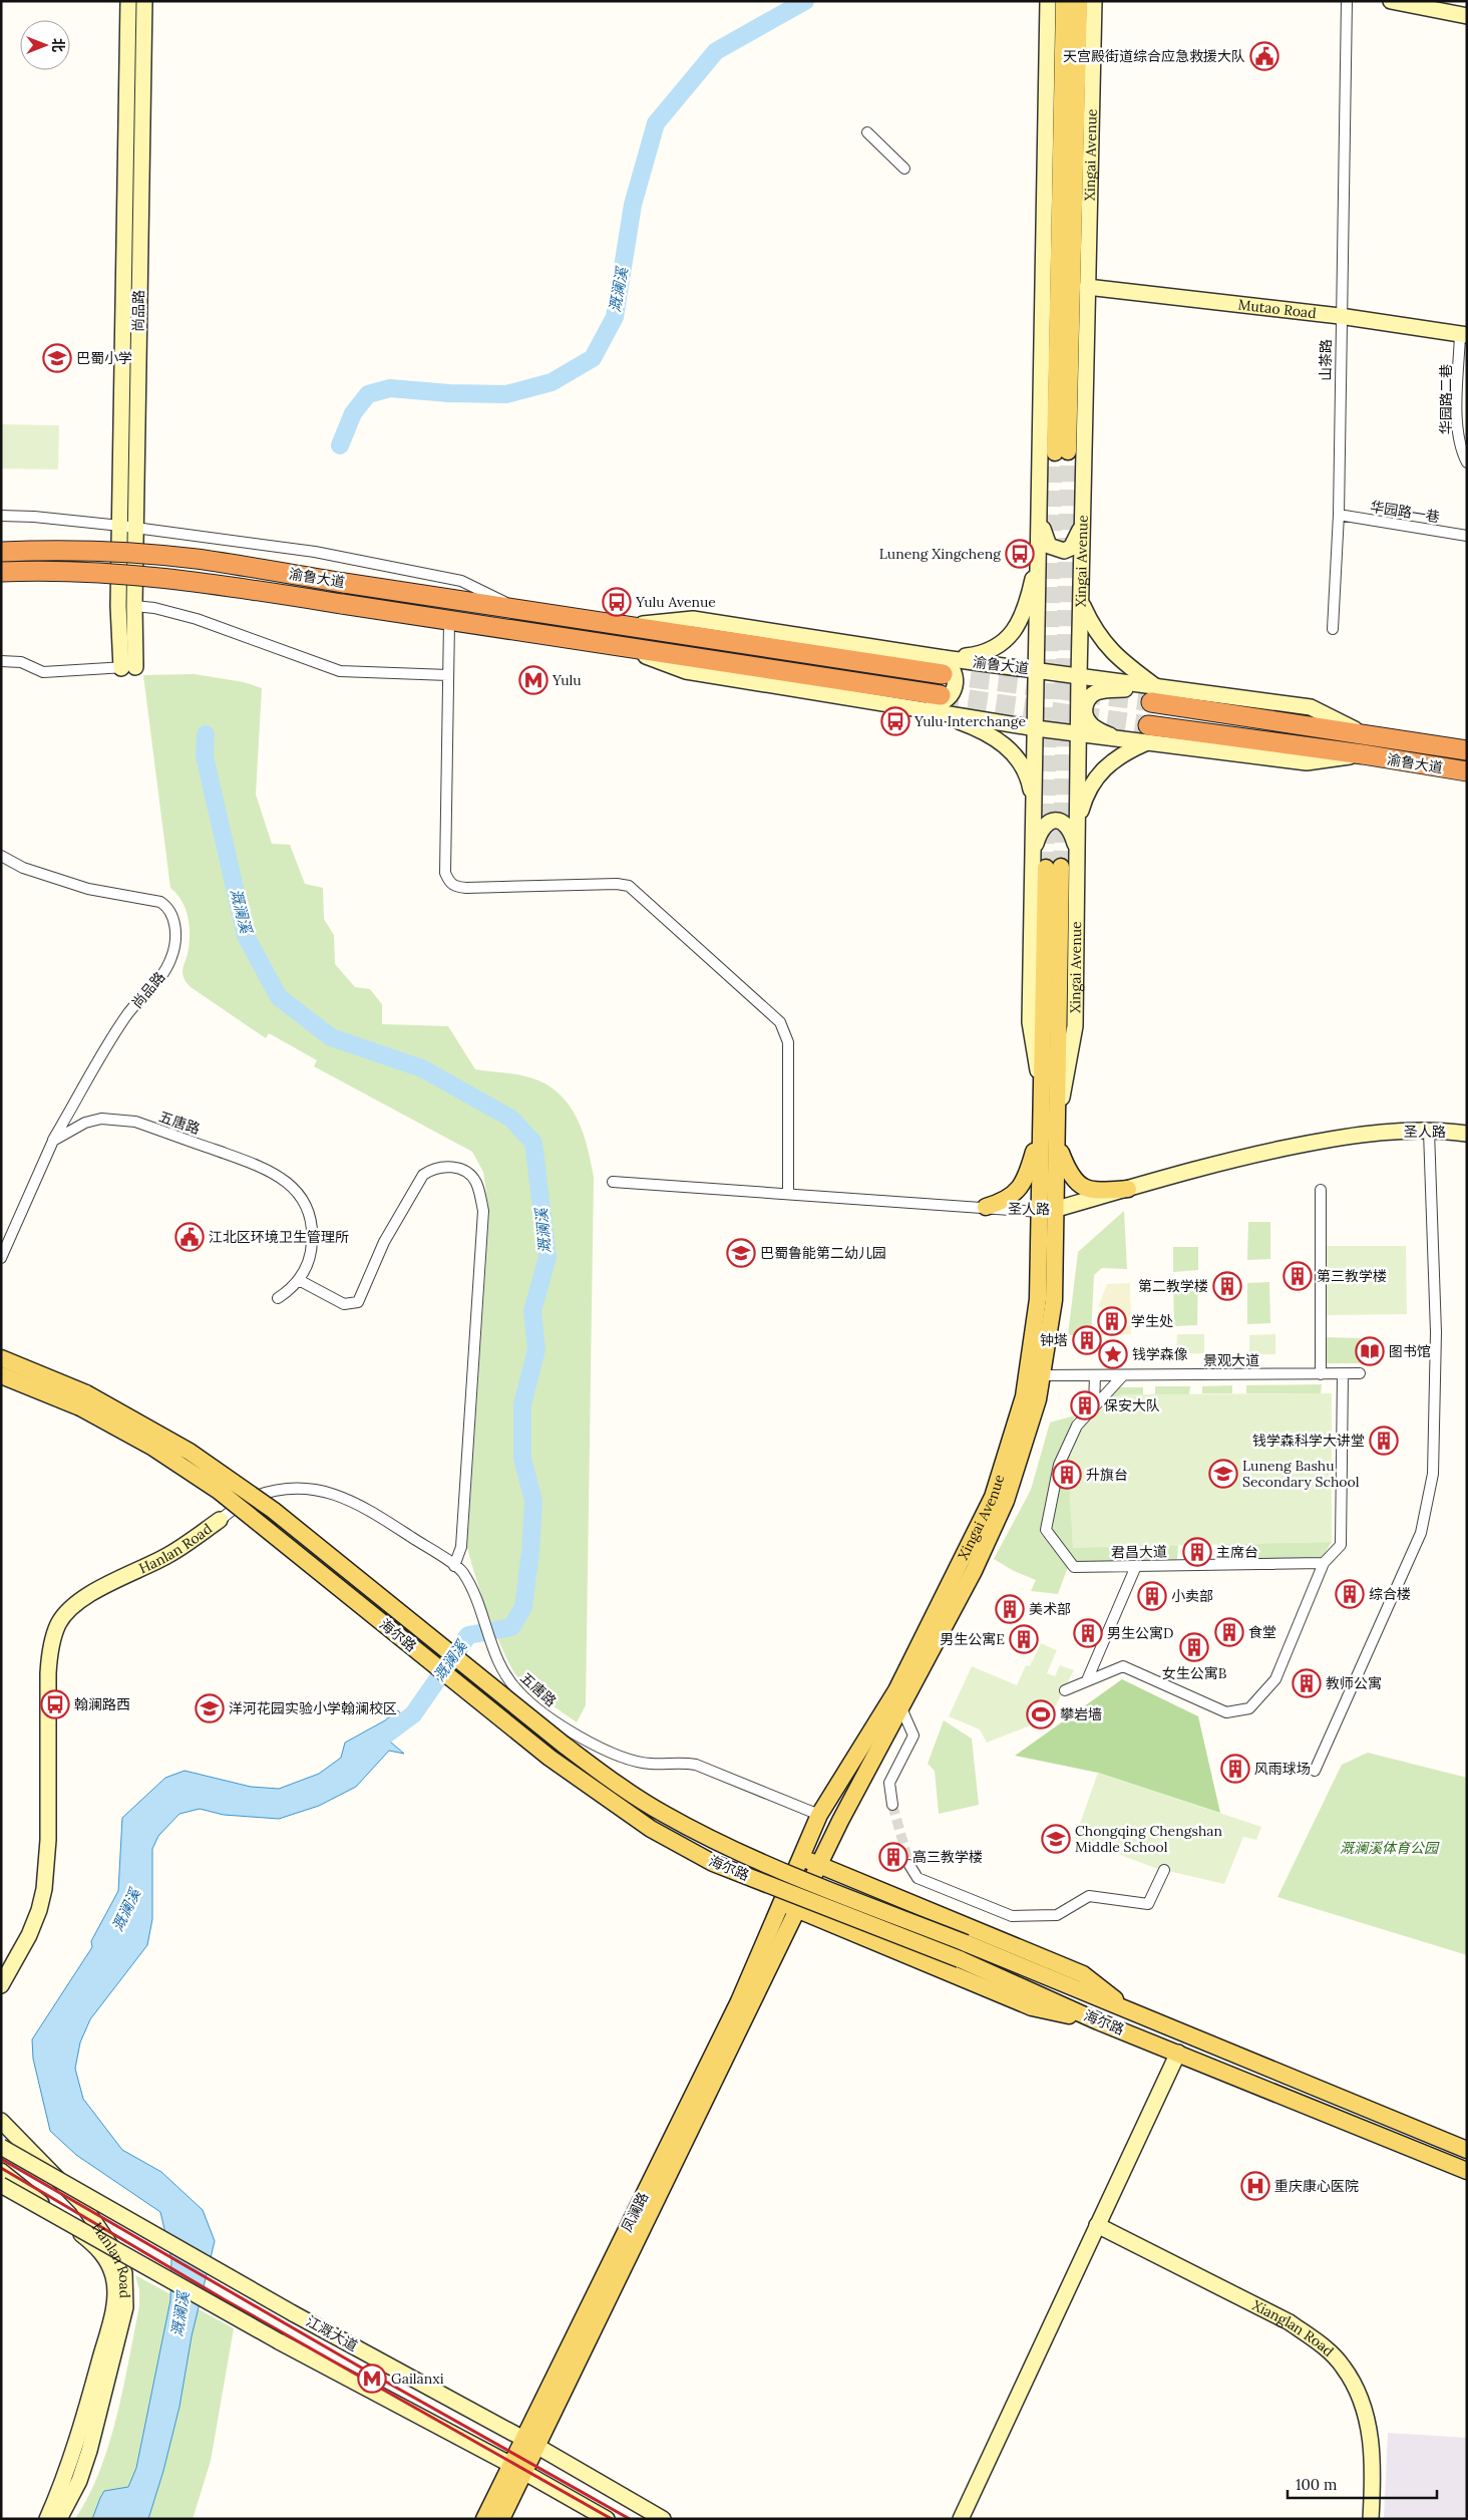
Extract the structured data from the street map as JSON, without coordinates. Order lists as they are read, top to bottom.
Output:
{
  "streets": {
    "highway": ["渝鲁大道"],
    "main road": ["Xingai Avenue", "海尔路", "凤澜路"],
    "street": [
      "Mutao Road",
      "尚品路",
      "山茶路",
      "华园路二巷",
      "华园路一巷",
      "五唐路",
      "圣人路",
      "景观大道",
      "Hanlan Road",
      "君昌大道",
      "Xianglan Road",
      "江溉大道"
    ]
  },
  "crossings": [
    ["Xingai Avenue", "Mutao Road"],
    ["Xingai Avenue", "渝鲁大道"],
    ["Xingai Avenue", "五唐路"],
    ["Xingai Avenue", "圣人路"],
    ["Xingai Avenue", "景观大道"],
    ["Xingai Avenue", "凤澜路"],
    ["Mutao Road", "山茶路"],
    ["Mutao Road", "华园路二巷"],
    ["尚品路", "五唐路"],
    ["山茶路", "华园路一巷"],
    ["五唐路", "Hanlan Road"],
    ["景观大道", "君昌大道"],
    ["凤澜路", "江溉大道"]
  ],
  "water": ["溉澜溪"],
  "parks": ["溉澜溪体育公园"],
  "places": {
    "public building": ["天宫殿街道综合应急救援大队", "江北区环境卫生管理所"],
    "school or university": [
      "巴蜀小学",
      "巴蜀鲁能第二幼儿园",
      "Luneng Bashu Secondary School",
      "洋河花园实验小学翰澜校区",
      "Chongqing Chengshan Middle School"
    ],
    "bus stop": [
      "Luneng Xingcheng",
      "Yulu Avenue",
      "Yulu Interchange",
      "翰澜路西"
    ],
    "metro station": ["Yulu", "Gailanxi"],
    "building": [
      "第三教学楼",
      "第二教学楼",
      "学生处",
      "钟塔",
      "保安大队",
      "钱学森科学大讲堂",
      "升旗台",
      "主席台",
      "综合楼",
      "小卖部",
      "美术部",
      "食堂",
      "男生公寓D",
      "男生公寓E",
      "女生公寓B",
      "教师公寓",
      "风雨球场",
      "高三教学楼"
    ],
    "library": ["图书馆"],
    "place": ["钱学森像"],
    "sports": ["攀岩墙"],
    "hospital": ["重庆康心医院"]
  },
  "scale_bar": "100 m",
  "north": "right"
}
